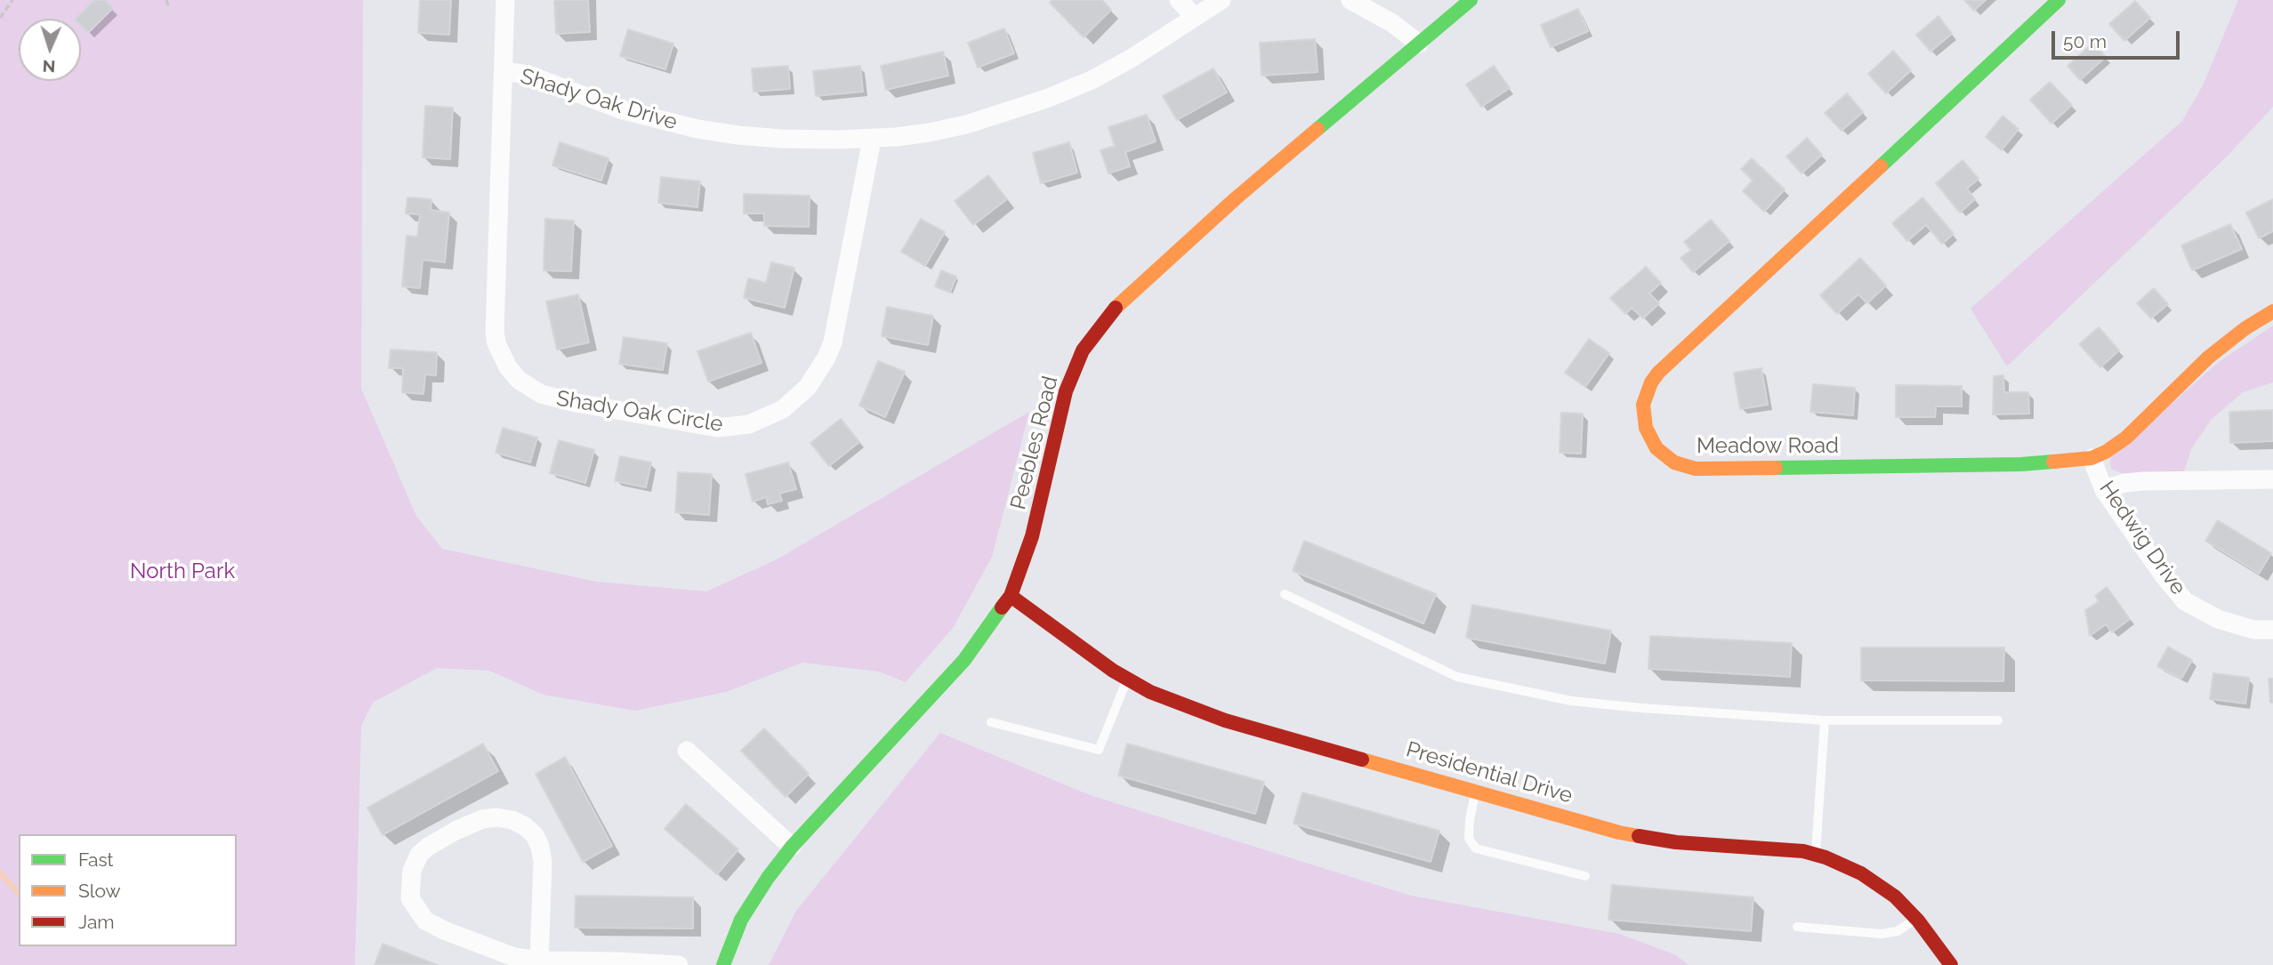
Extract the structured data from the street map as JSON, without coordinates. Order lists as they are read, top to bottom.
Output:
{
  "streets": {
    "street": [
      "Shady Oak Drive",
      "Shady Oak Circle",
      "Peebles Road",
      "Meadow Road",
      "Hedwig Drive",
      "Presidential Drive"
    ]
  },
  "crossings": [
    ["Shady Oak Drive", "Shady Oak Circle"],
    ["Peebles Road", "Presidential Drive"],
    ["Meadow Road", "Hedwig Drive"]
  ],
  "parks": ["North Park"],
  "legend": ["Fast", "Slow", "Jam"],
  "scale_bar": "50 m",
  "north": "bottom"
}
